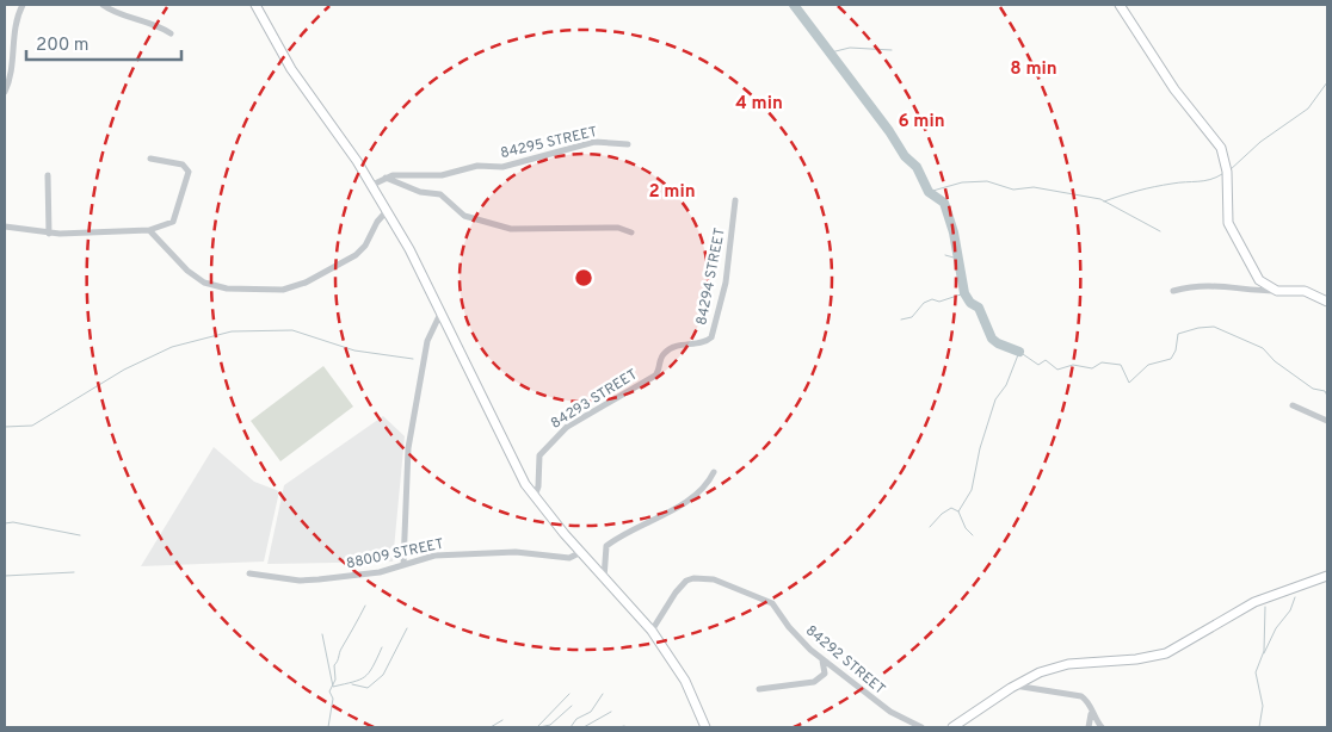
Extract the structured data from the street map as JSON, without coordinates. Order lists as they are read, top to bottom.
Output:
{
  "streets": {
    "street": [
      "84295 STREET",
      "84294 STREET",
      "84293 STREET",
      "88009 STREET",
      "84292 STREET"
    ]
  },
  "crossings": [
    ["84294 STREET", "84293 STREET"]
  ],
  "scale_bar": "200 m",
  "rings": [
    "8 min",
    "4 min",
    "6 min",
    "2 min"
  ]
}
